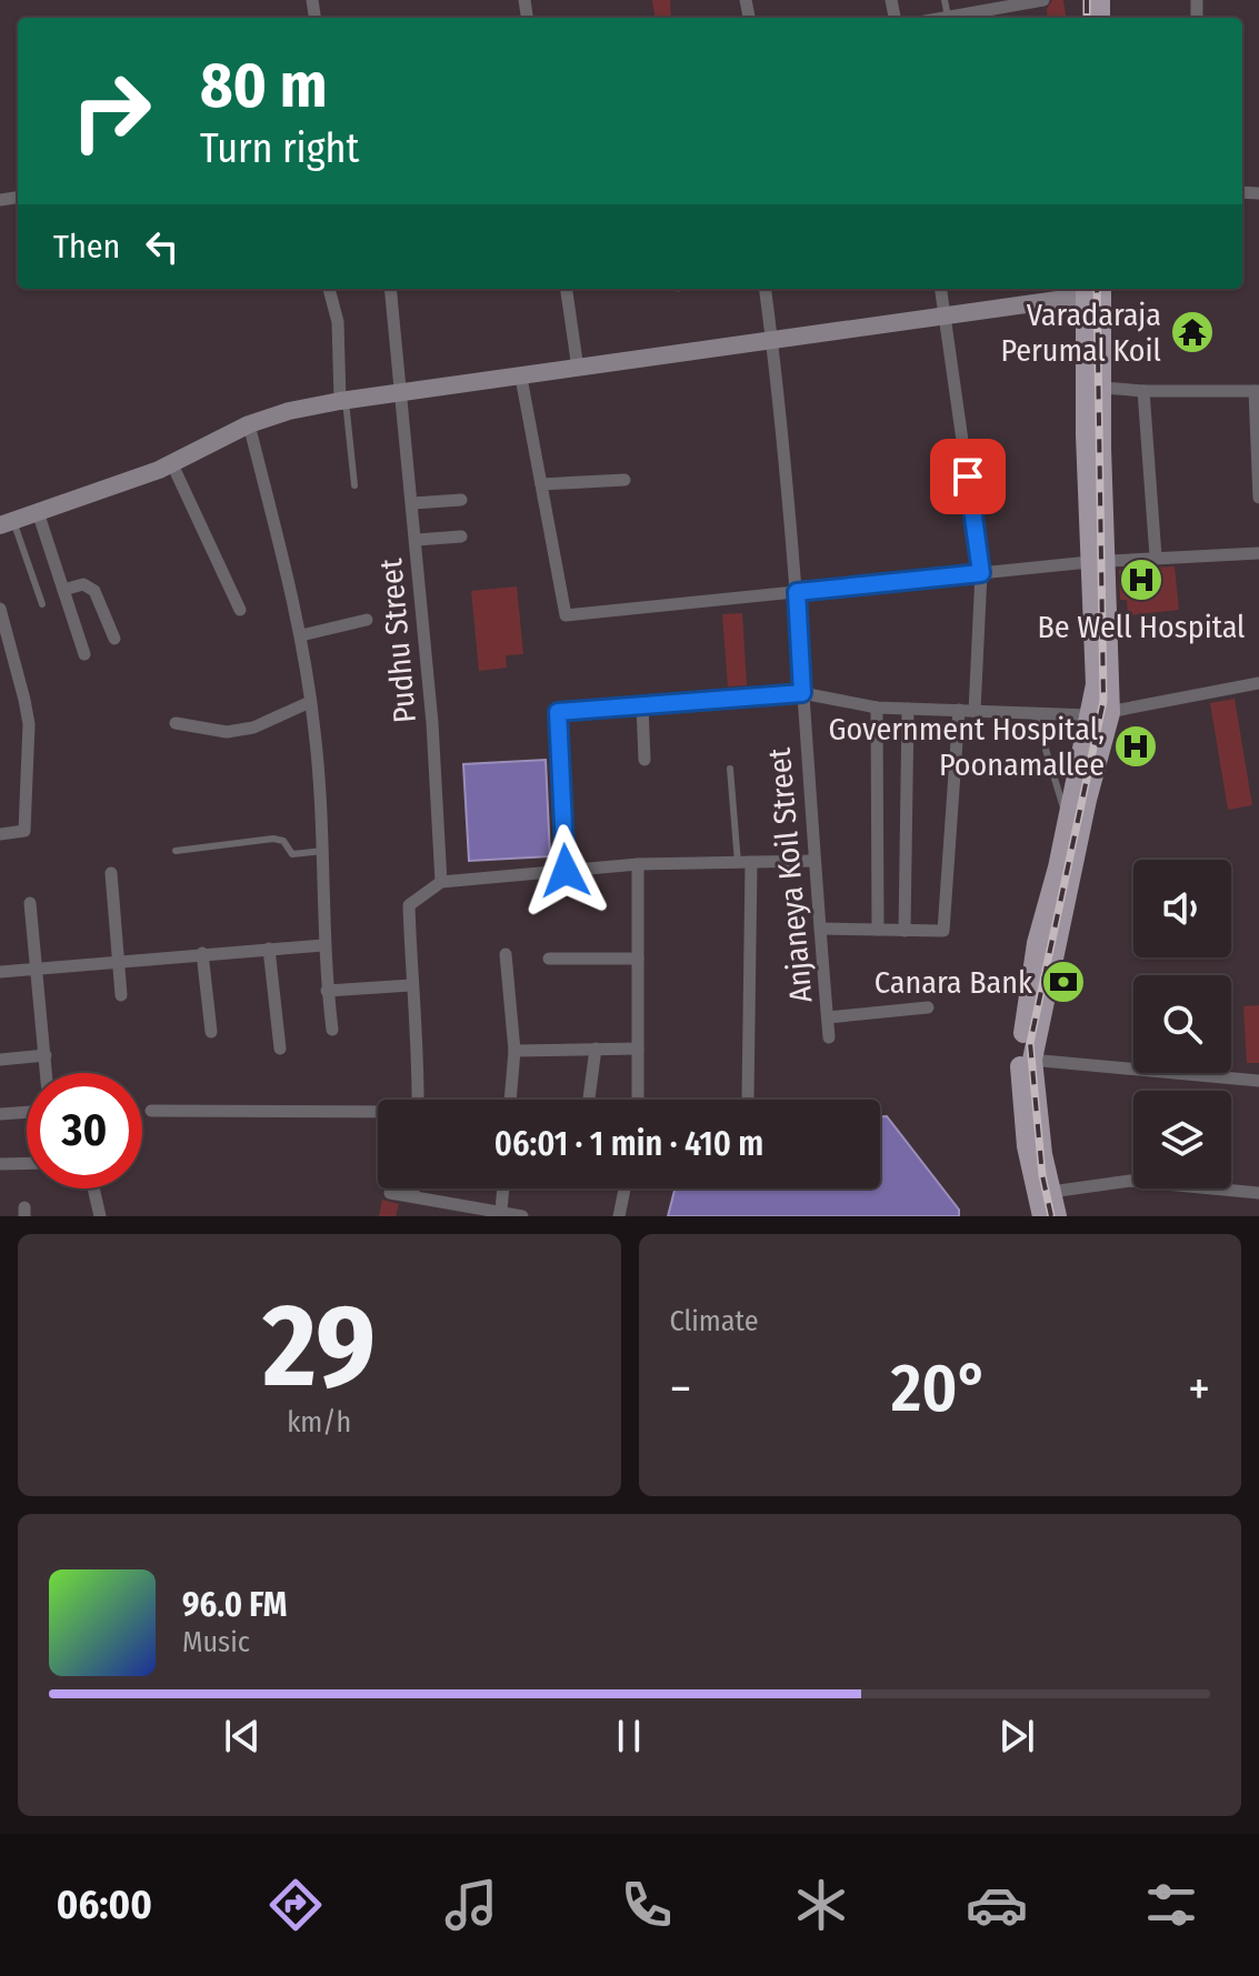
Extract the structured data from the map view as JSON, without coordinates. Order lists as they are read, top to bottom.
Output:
{
  "streets": {
    "street": ["Pudhu Street", "Anjaneya Koil Street"]
  },
  "places": {
    "temple": ["Varadaraja Perumal Koil"],
    "hospital": ["Be Well Hospital", "Government Hospital, Poonamallee"],
    "bank": ["Canara Bank"]
  },
  "page": {
    "turn": ["80 m", "Turn right"],
    "then": "Then",
    "limit": "30",
    "trip": "06:01 · 1 min · 410 m",
    "tile": [
      ["29", "km/h"],
      "Climate"
    ],
    "heat": ["−", "20°", "+"],
    "song": ["96.0 FM", "Music"],
    "tabs": "06:00"
  }
}
